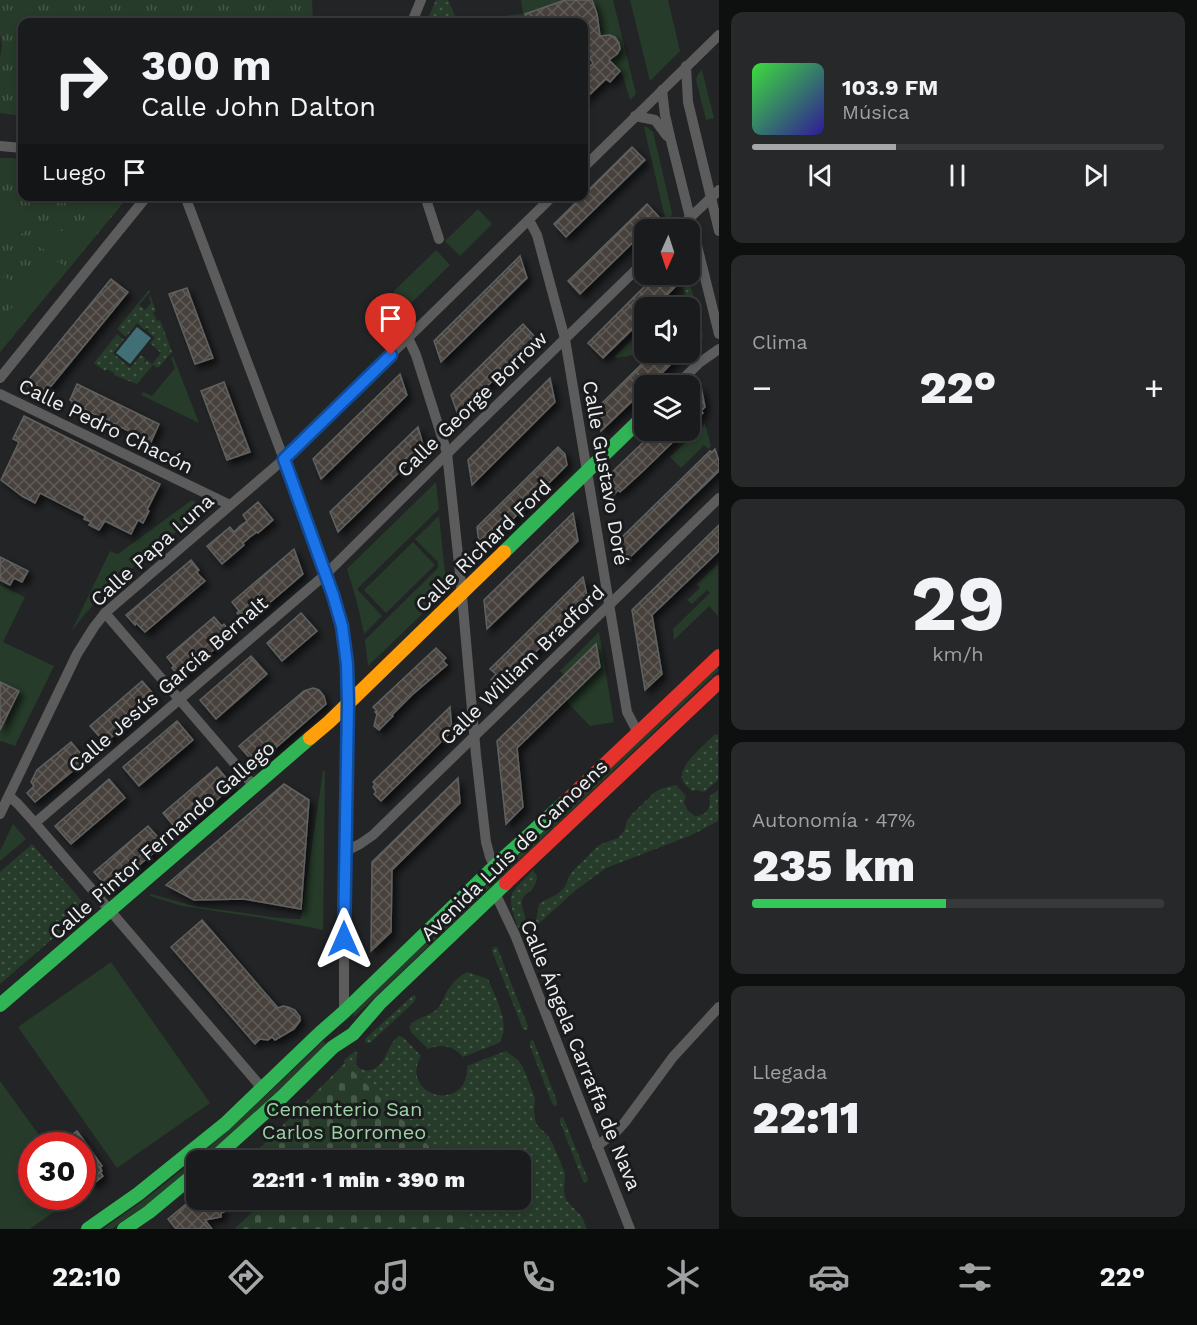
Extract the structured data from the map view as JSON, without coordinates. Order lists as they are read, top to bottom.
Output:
{
  "streets": {
    "main road": ["Calle Richard Ford", "Calle Pintor Fernando Gallego", "Avenida Luis de Camoens"],
    "street": [
      "Calle George Borrow",
      "Calle Pedro Chacón",
      "Calle Gustavo Doré",
      "Calle Papa Luna",
      "Calle William Bradford",
      "Calle Jesús García Bernalt",
      "Calle Ángela Carraffa de Nava"
    ]
  },
  "crossings": [
    ["Calle George Borrow", "Calle Gustavo Doré"],
    ["Calle George Borrow", "Calle Jesús García Bernalt"],
    ["Calle Pedro Chacón", "Calle Papa Luna"],
    ["Calle Gustavo Doré", "Calle Richard Ford"],
    ["Calle Gustavo Doré", "Calle Papa Luna"],
    ["Calle Gustavo Doré", "Calle William Bradford"],
    ["Calle Gustavo Doré", "Avenida Luis de Camoens"],
    ["Calle Richard Ford", "Calle Pintor Fernando Gallego"],
    ["Avenida Luis de Camoens", "Calle Ángela Carraffa de Nava"]
  ],
  "parks": ["Cementerio San Carlos Borromeo"],
  "north": "bottom",
  "page": {
    "turn": ["300 m", "Calle John Dalton"],
    "song": ["103.9 FM", "Música"],
    "then": "Luego",
    "tile": [
      "Clima",
      ["29", "km/h"],
      ["Autonomía · 47%", "235 km"],
      ["Llegada", "22:11"]
    ],
    "heat": ["−", "22°", "+"],
    "limit": "30",
    "trip": "22:11 · 1 min · 390 m",
    "tabs": ["22:10", "22°"]
  }
}
